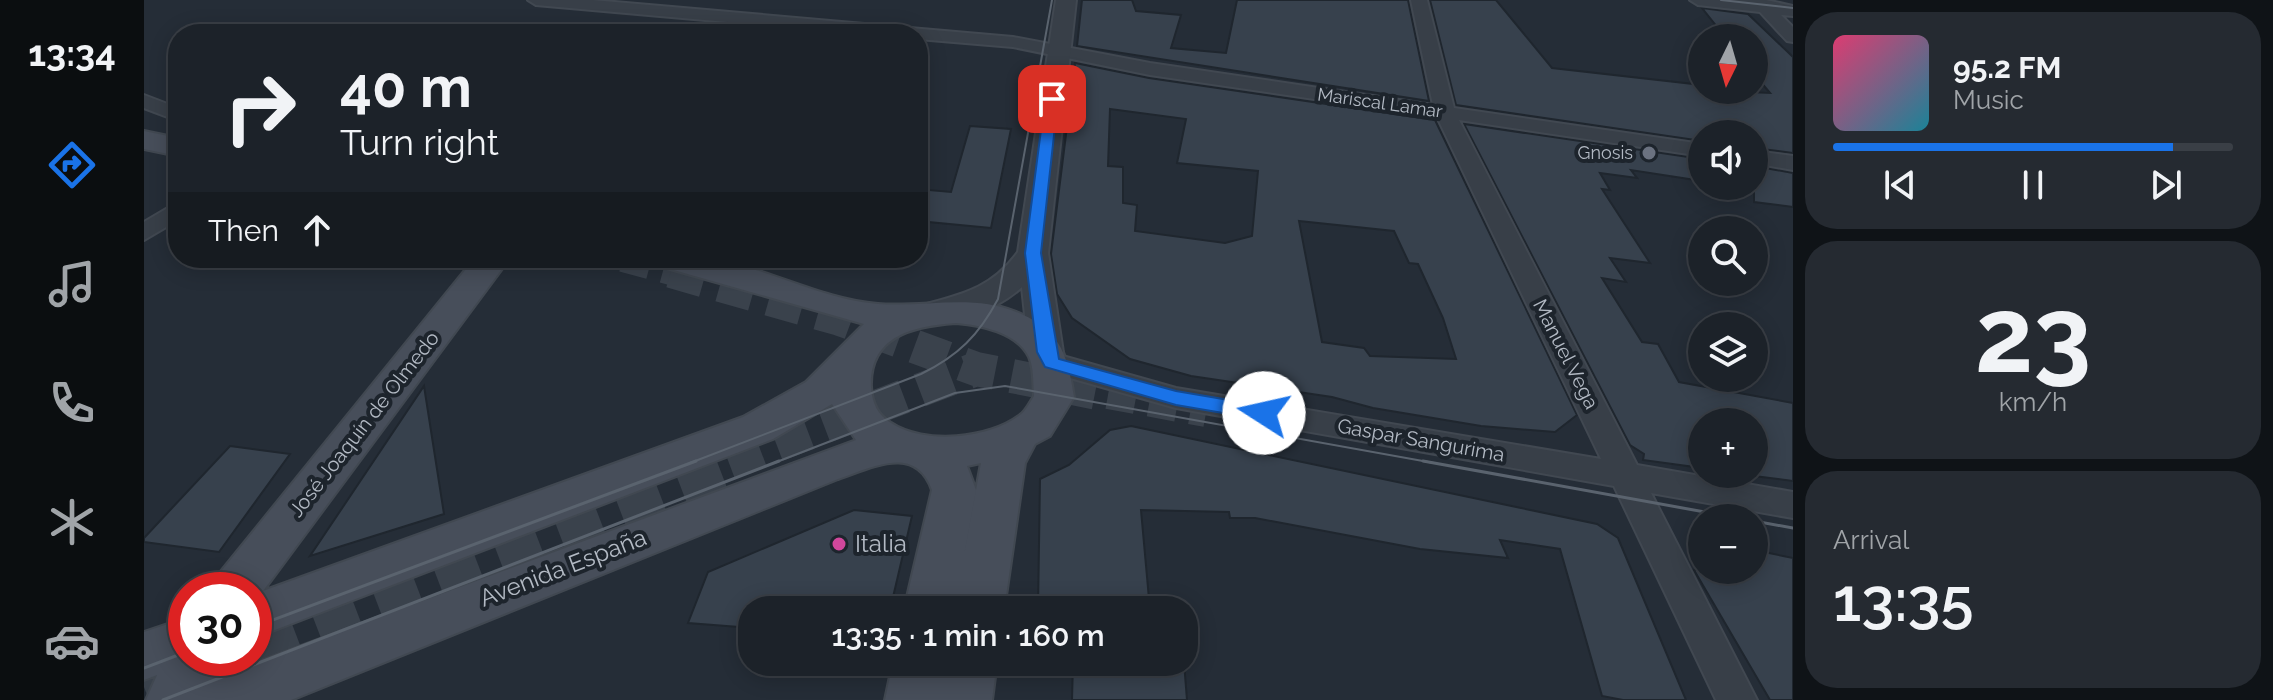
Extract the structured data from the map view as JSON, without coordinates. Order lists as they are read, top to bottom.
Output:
{
  "streets": {
    "main road": ["José Joaquín de Olmedo", "Avenida España"],
    "street": ["Mariscal Lamar", "Manuel Vega", "Gaspar Sangurima"]
  },
  "crossings": [
    ["Mariscal Lamar", "Manuel Vega"],
    ["Manuel Vega", "Gaspar Sangurima"],
    ["Gaspar Sangurima", "Avenida España"]
  ],
  "places": ["Gnosis", "Italia"],
  "north": "bottom",
  "page": {
    "tabs": "13:34",
    "map_buttons": ["+", "−"],
    "turn": ["40 m", "Turn right"],
    "song": ["95.2 FM", "Music"],
    "then": "Then",
    "tile": [
      ["23", "km/h"],
      ["Arrival", "13:35"]
    ],
    "limit": "30",
    "trip": "13:35 · 1 min · 160 m"
  }
}
